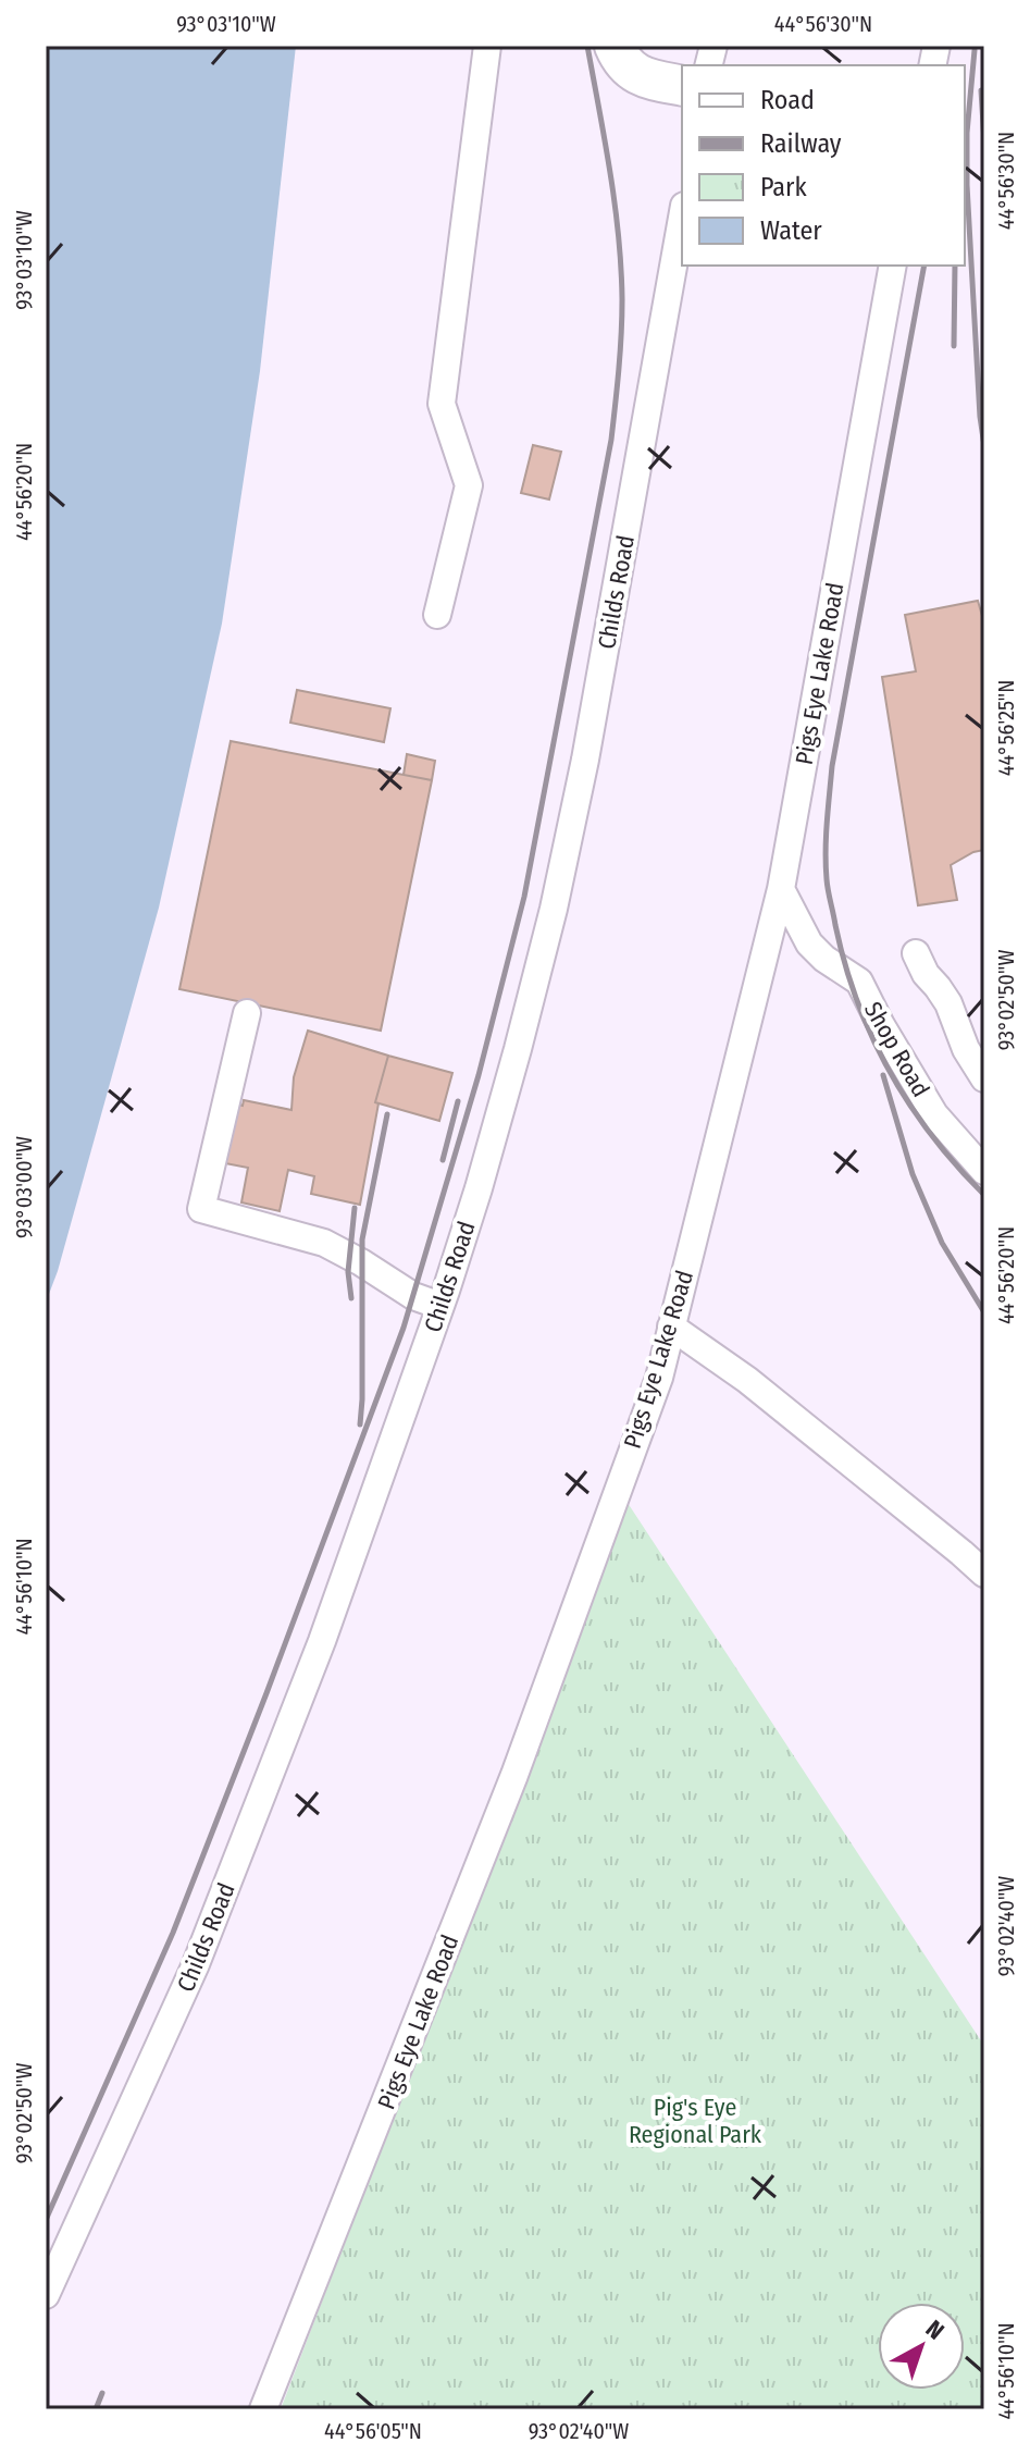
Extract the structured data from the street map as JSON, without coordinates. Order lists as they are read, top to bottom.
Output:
{
  "streets": {
    "street": ["Childs Road", "Pigs Eye Lake Road", "Shop Road"]
  },
  "crossings": [
    ["Pigs Eye Lake Road", "Shop Road"]
  ],
  "parks": ["Pig's Eye Regional Park"],
  "legend": [
    "Road",
    "Railway",
    "Park",
    "Water"
  ],
  "north": "top right",
  "coordinates": [
    "93°03'10\"W",
    "44°56'30\"N",
    "44°56'20\"N",
    "44°56'25\"N",
    "93°02'50\"W",
    "93°03'00\"W",
    "44°56'10\"N",
    "93°02'40\"W",
    "44°56'05\"N"
  ]
}
